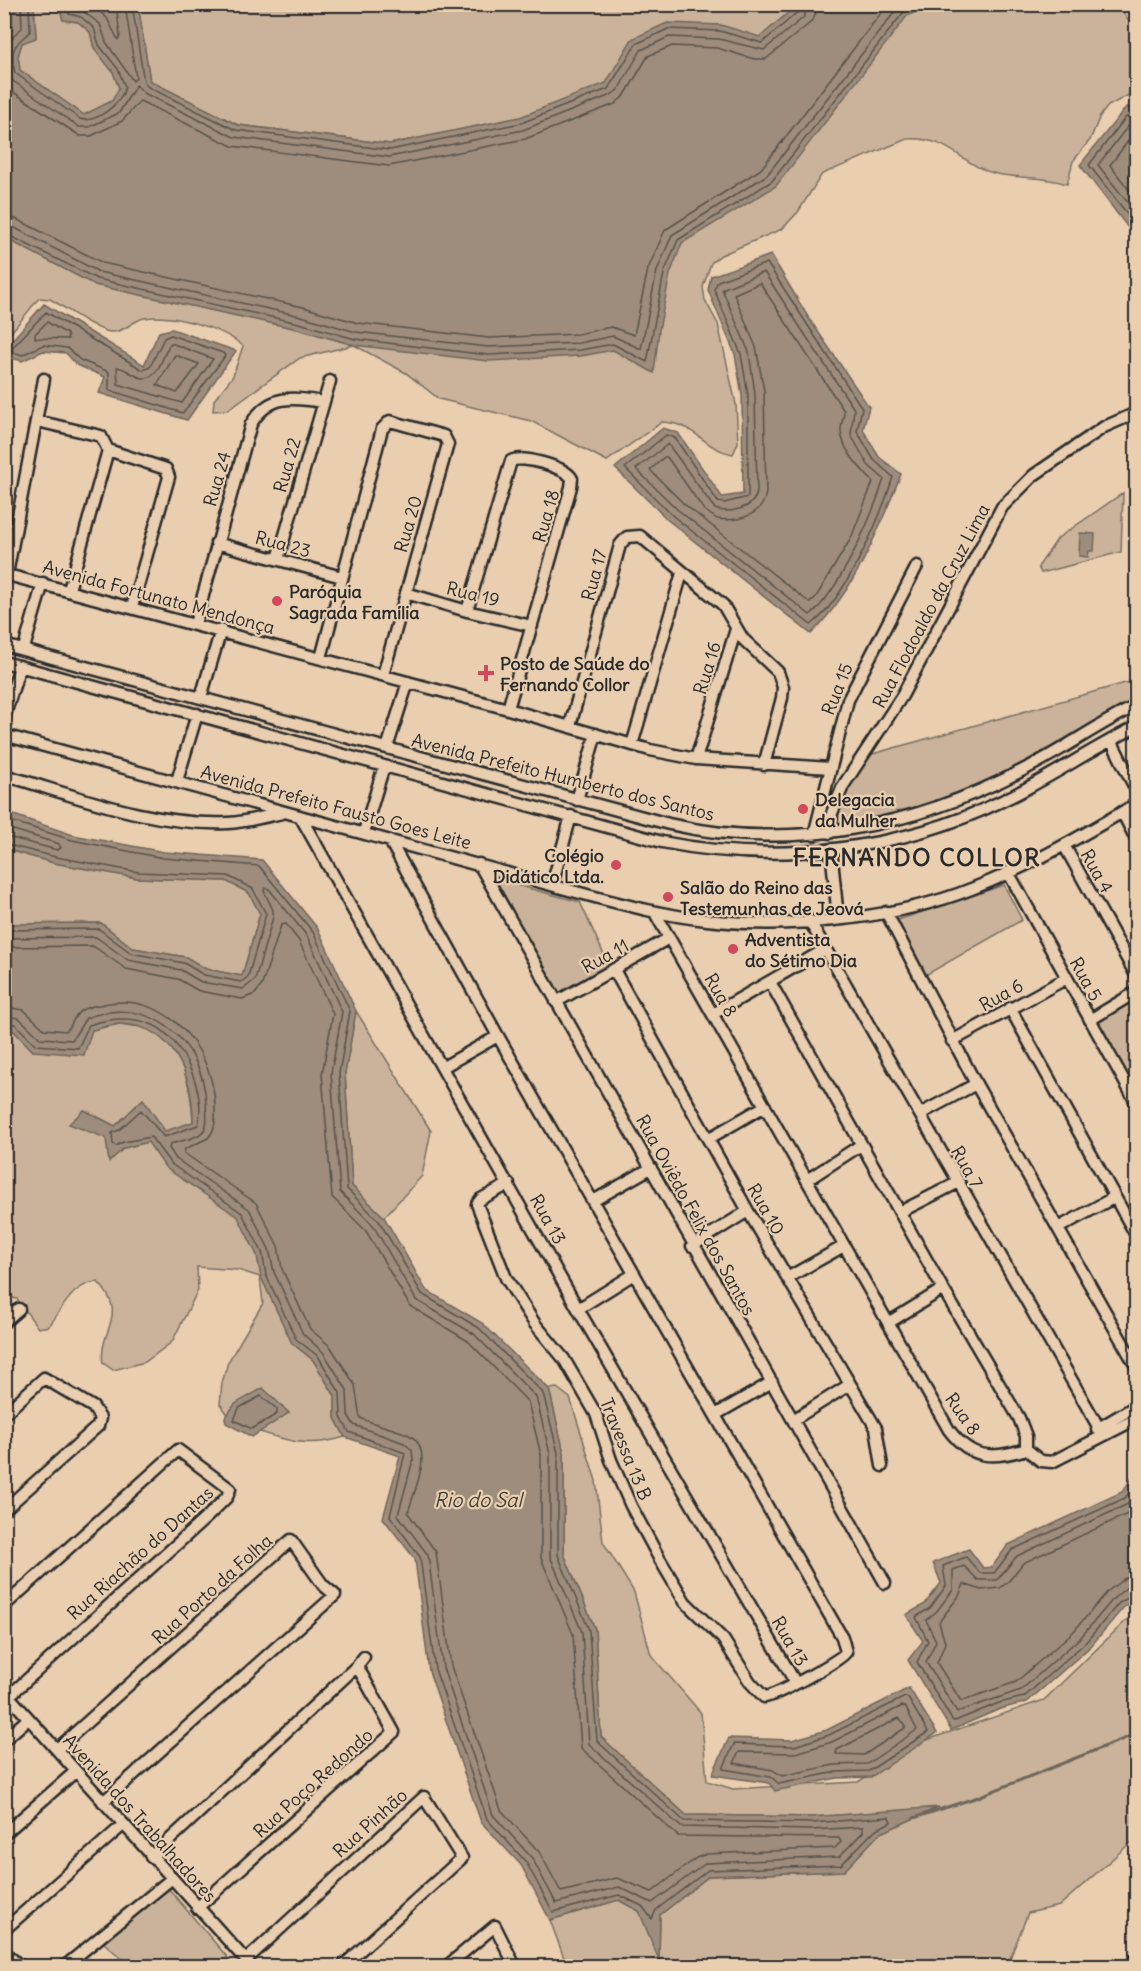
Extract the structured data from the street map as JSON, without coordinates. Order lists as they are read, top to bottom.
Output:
{
  "streets": {
    "street": [
      "Rua 22",
      "Rua 24",
      "Rua 18",
      "Rua 20",
      "Rua 23",
      "Rua 17",
      "Rua 19",
      "Avenida Fortunato Mendonça",
      "Rua Flodoaldo da Cruz Lima",
      "Rua 16",
      "Rua 15",
      "Avenida Prefeito Humberto dos Santos",
      "Avenida Prefeito Fausto Goes Leite",
      "Rua 4",
      "Rua 11",
      "Rua 5",
      "Rua 8",
      "Rua 6",
      "Rua 7",
      "Rua 10",
      "Rua Oviêdo Felix dos Santos",
      "Rua 13",
      "Travessa 13 B",
      "Rua Riachão do Dantas",
      "Rua Porto da Folha",
      "Rua Poço Redondo",
      "Avenida dos Trabalhadores",
      "Rua Pinhão"
    ]
  },
  "crossings": [
    ["Rua 22", "Rua 24"],
    ["Rua 22", "Rua 23"],
    ["Rua 24", "Rua 23"],
    ["Rua 24", "Avenida Fortunato Mendonça"],
    ["Rua 18", "Rua 19"],
    ["Rua 18", "Avenida Fortunato Mendonça"],
    ["Rua 20", "Rua 23"],
    ["Rua 20", "Rua 19"],
    ["Rua 20", "Avenida Fortunato Mendonça"],
    ["Rua 17", "Avenida Fortunato Mendonça"],
    ["Rua 17", "Rua 16"],
    ["Avenida Fortunato Mendonça", "Rua 16"],
    ["Avenida Fortunato Mendonça", "Rua 15"],
    ["Rua Flodoaldo da Cruz Lima", "Avenida Prefeito Humberto dos Santos"],
    ["Rua 15", "Avenida Prefeito Humberto dos Santos"],
    ["Avenida Prefeito Fausto Goes Leite", "Rua 4"],
    ["Avenida Prefeito Fausto Goes Leite", "Rua 5"],
    ["Avenida Prefeito Fausto Goes Leite", "Rua 8"],
    ["Avenida Prefeito Fausto Goes Leite", "Rua 7"],
    ["Avenida Prefeito Fausto Goes Leite", "Rua Oviêdo Felix dos Santos"],
    ["Avenida Prefeito Fausto Goes Leite", "Rua 13"],
    ["Rua 11", "Rua 8"],
    ["Rua 11", "Rua 10"],
    ["Rua 11", "Rua Oviêdo Felix dos Santos"],
    ["Rua 5", "Rua 6"],
    ["Rua 13", "Travessa 13 B"],
    ["Rua Riachão do Dantas", "Avenida dos Trabalhadores"],
    ["Rua Porto da Folha", "Avenida dos Trabalhadores"],
    ["Rua Poço Redondo", "Avenida dos Trabalhadores"],
    ["Avenida dos Trabalhadores", "Rua Pinhão"]
  ],
  "districts": ["FERNANDO COLLOR"],
  "water": ["Rio do Sal"],
  "places": {
    "other": [
      "Paróquia Sagrada Família",
      "Delegacia da Mulher",
      "Colégio Didático Ltda.",
      "Salão do Reino das Testemunhas de Jeová",
      "Adventista do Sétimo Dia"
    ],
    "health": ["Posto de Saúde do Fernando Collor"]
  }
}
